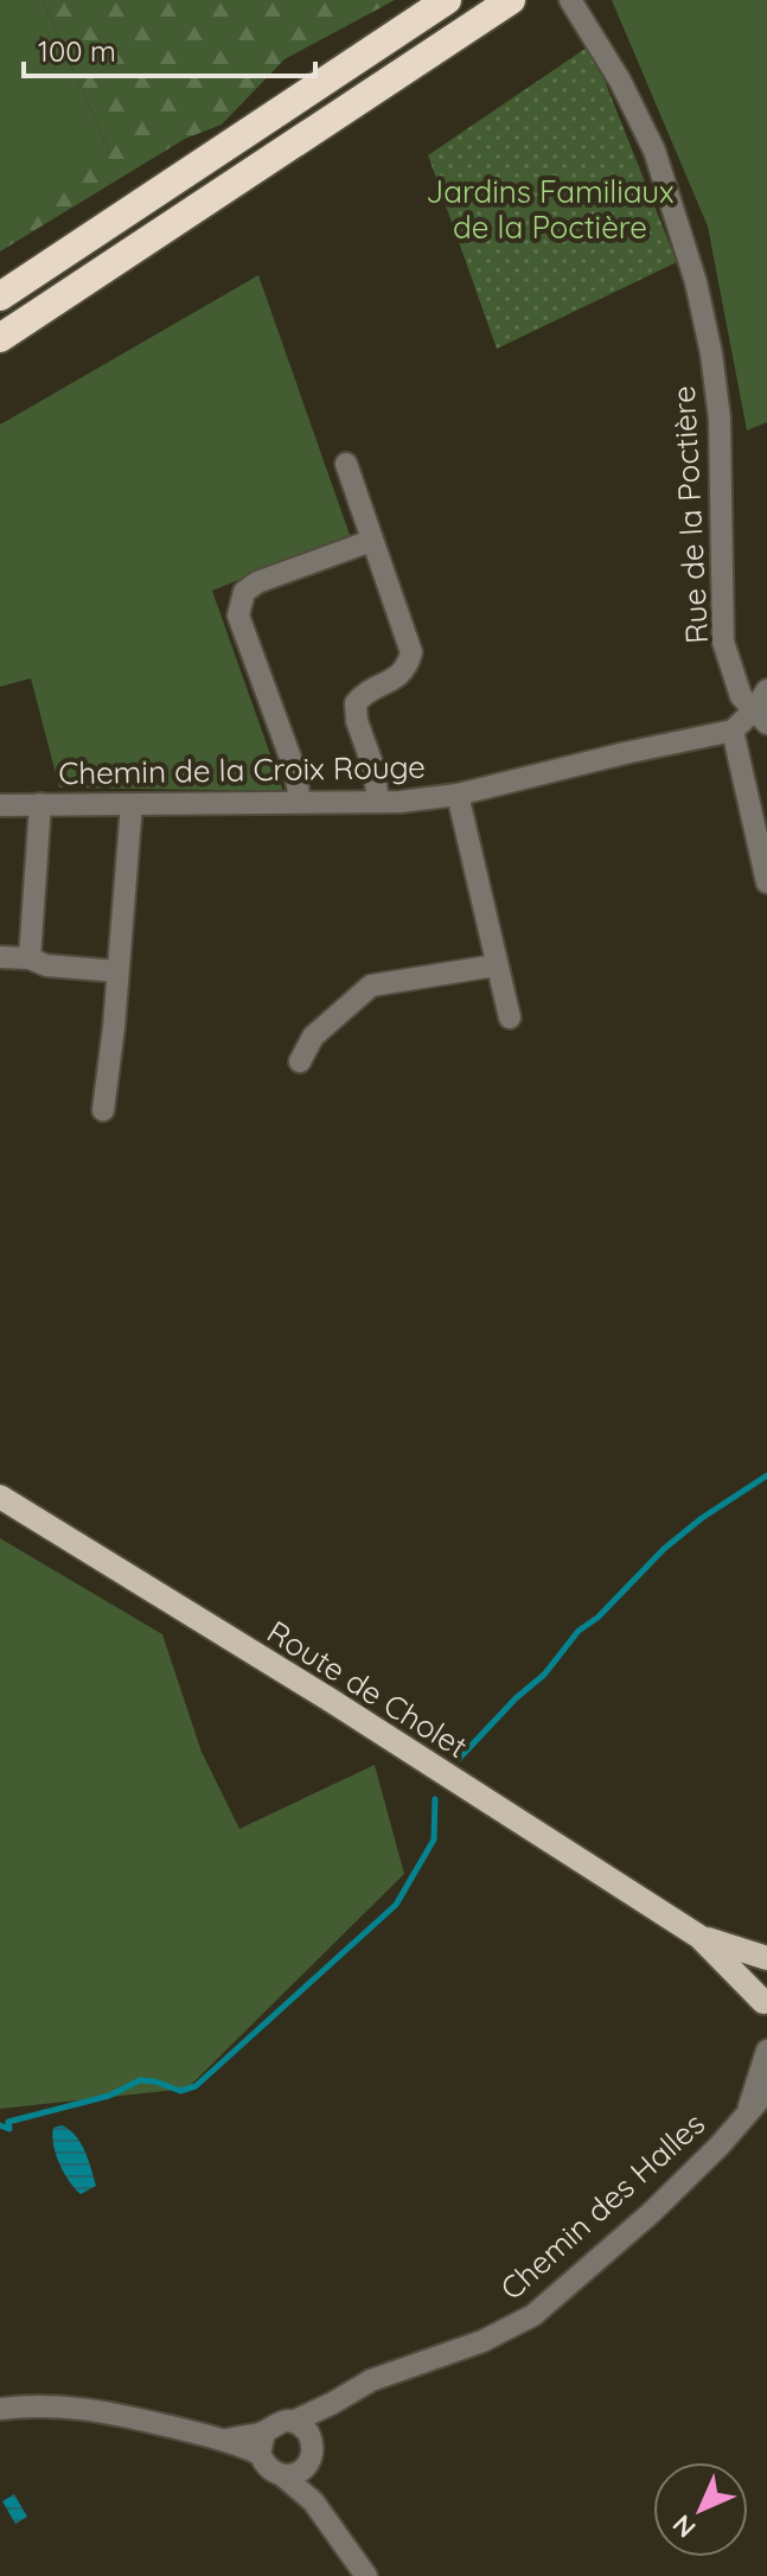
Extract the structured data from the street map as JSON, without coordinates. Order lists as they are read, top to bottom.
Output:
{
  "streets": {
    "main road": ["Route de Cholet"],
    "street": ["Rue de la Poctière", "Chemin de la Croix Rouge", "Chemin des Halles"]
  },
  "parks": ["Jardins Familiaux de la Poctière"],
  "scale_bar": "100 m",
  "north": "bottom left"
}
